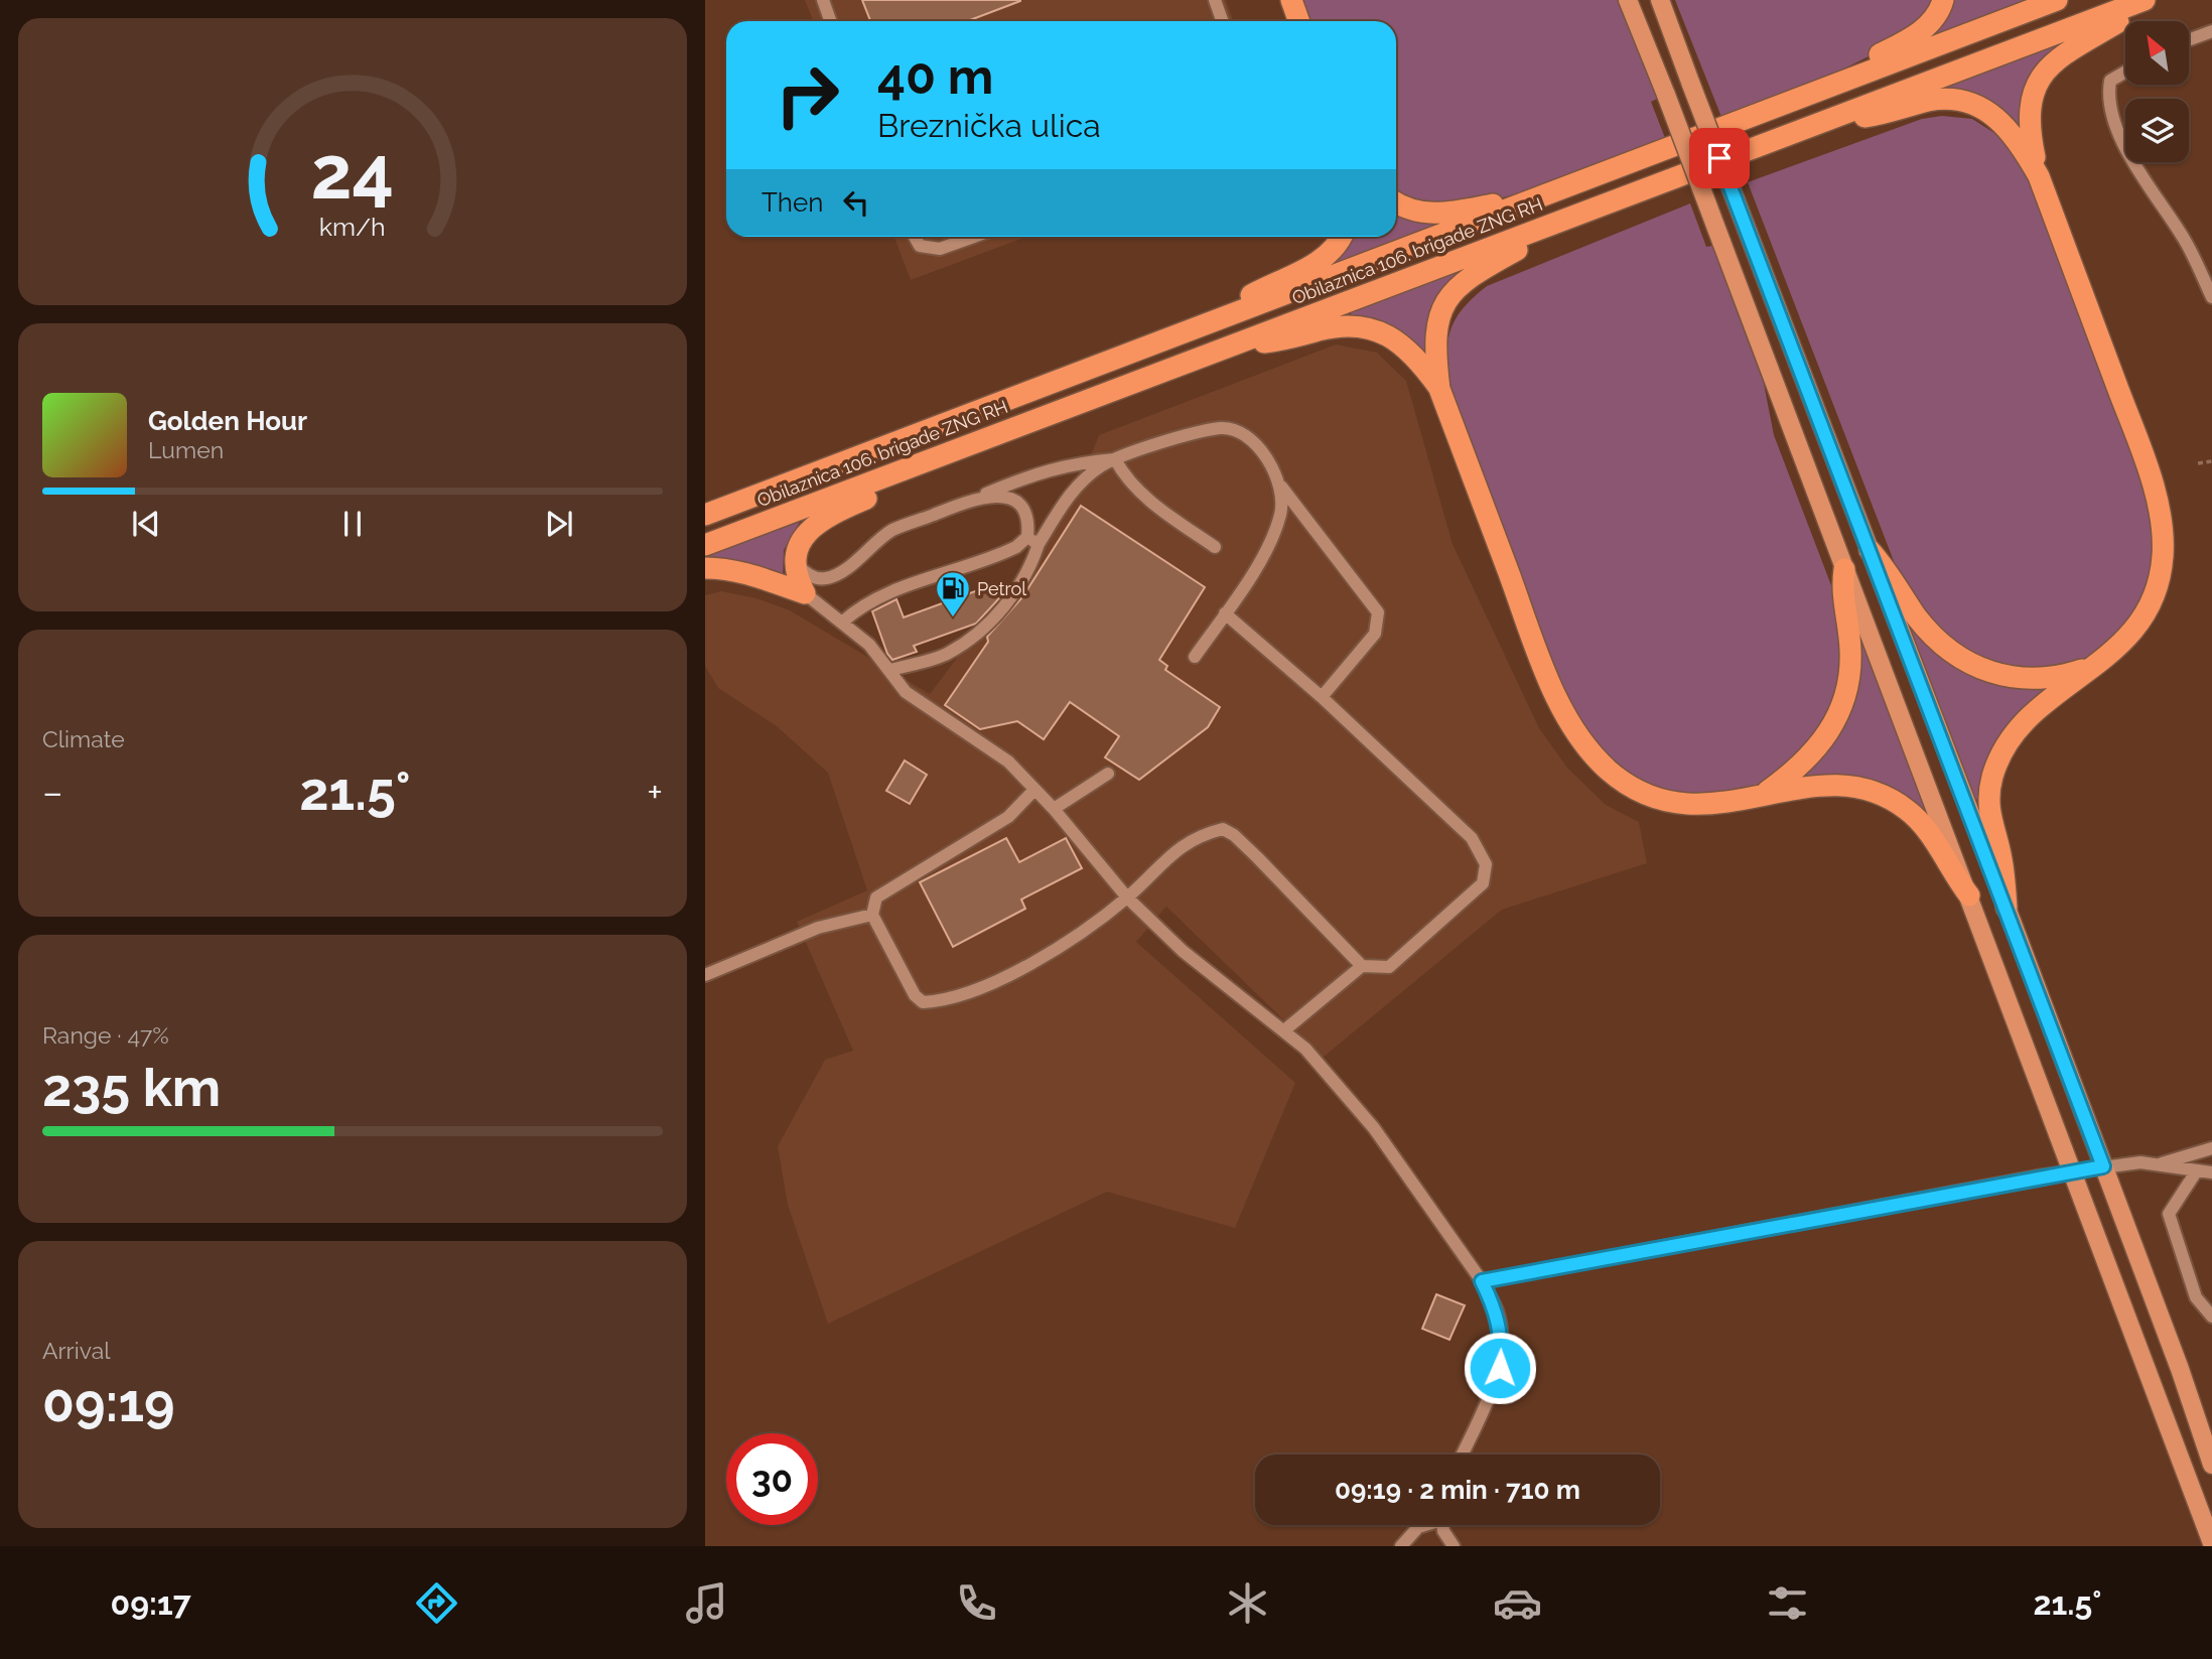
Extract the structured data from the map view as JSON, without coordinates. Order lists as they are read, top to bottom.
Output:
{
  "streets": {
    "highway": ["Obilaznica 106. brigade ZNG RH"]
  },
  "places": {
    "fuel station": ["Petrol"]
  },
  "north": "top left",
  "page": {
    "turn": ["40 m", "Breznička ulica"],
    "then": "Then",
    "song": ["Golden Hour", "Lumen"],
    "tile": [
      "Climate",
      ["Range · 47%", "235 km"],
      ["Arrival", "09:19"]
    ],
    "heat": ["−", "21.5°", "+"],
    "limit": "30",
    "trip": "09:19 · 2 min · 710 m",
    "tabs": ["09:17", "21.5°"],
    "gauge": ["24", "km/h"]
  }
}
